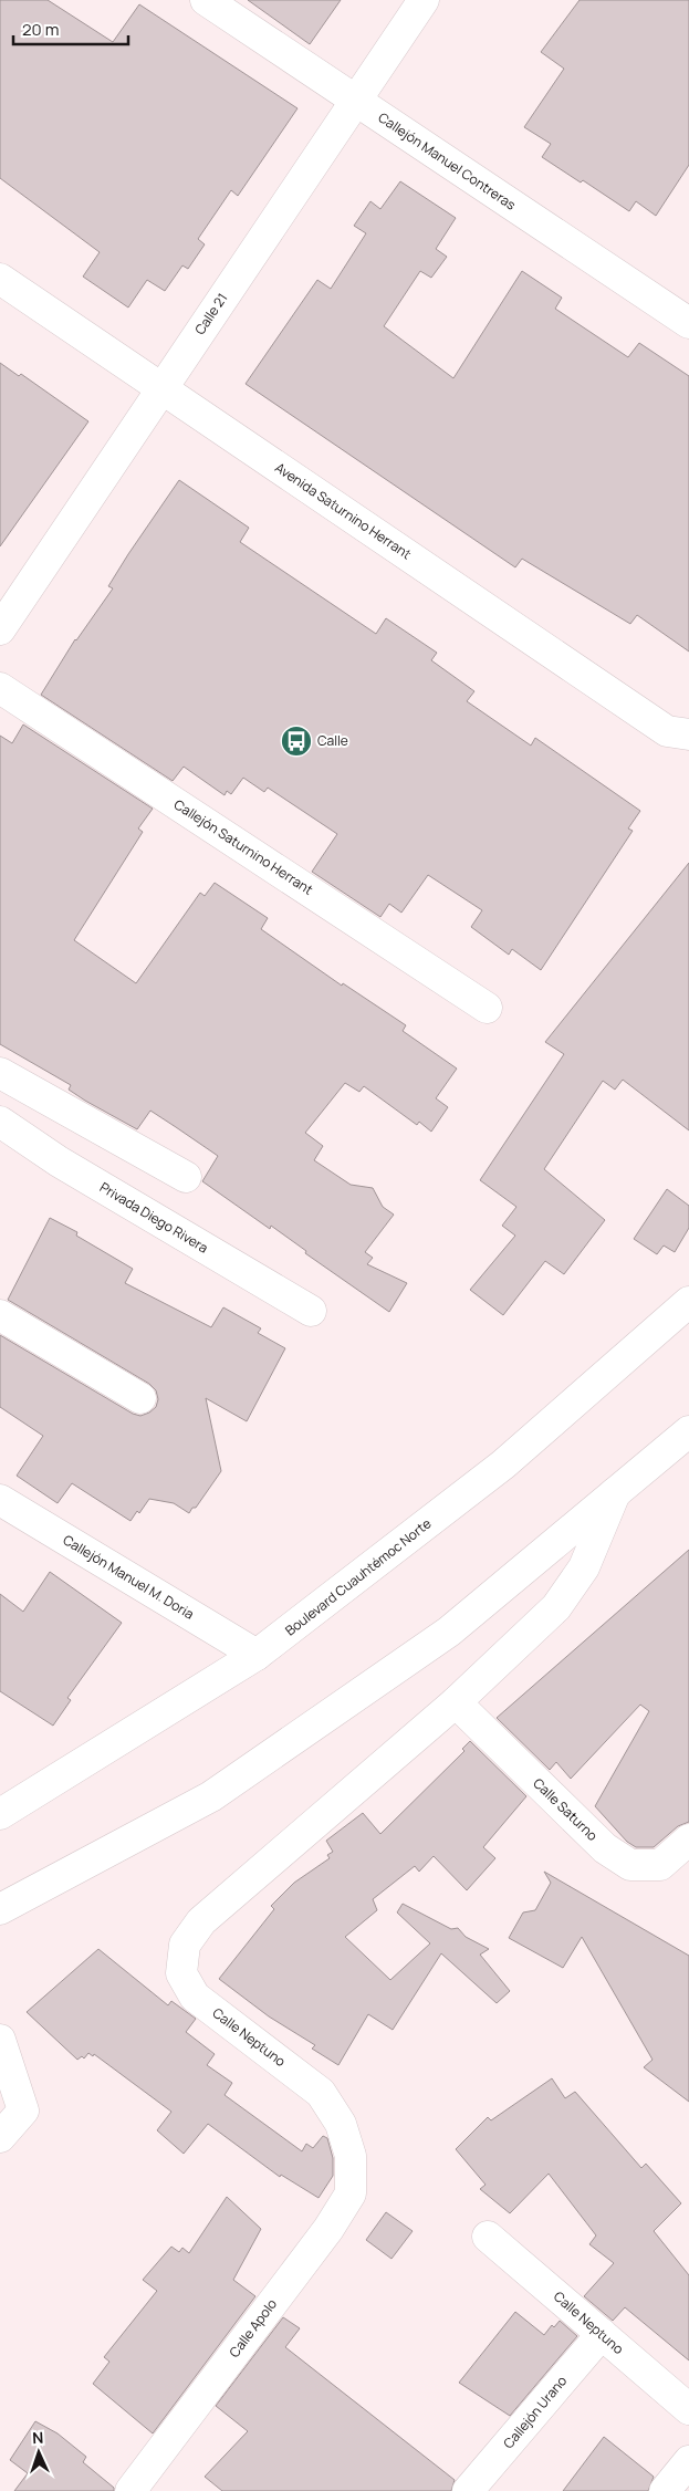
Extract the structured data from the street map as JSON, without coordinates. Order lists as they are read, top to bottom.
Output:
{
  "streets": {
    "street": [
      "Callejón Manuel Contreras",
      "Calle 21",
      "Avenida Saturnino Herrant",
      "Callejón Saturnino Herrant",
      "Privada Diego Rivera",
      "Callejón Manuel M. Doria",
      "Boulevard Cuauhtémoc Norte",
      "Calle Saturno",
      "Calle Neptuno",
      "Calle Apolo",
      "Callejón Urano"
    ]
  },
  "crossings": [
    ["Callejón Manuel Contreras", "Calle 21"],
    ["Calle 21", "Avenida Saturnino Herrant"],
    ["Callejón Manuel M. Doria", "Boulevard Cuauhtémoc Norte"],
    ["Calle Saturno", "Calle Neptuno"],
    ["Calle Neptuno", "Calle Apolo"],
    ["Calle Neptuno", "Callejón Urano"]
  ],
  "places": {
    "bus stop": ["Calle"]
  },
  "scale_bar": "20 m",
  "north": "top"
}
